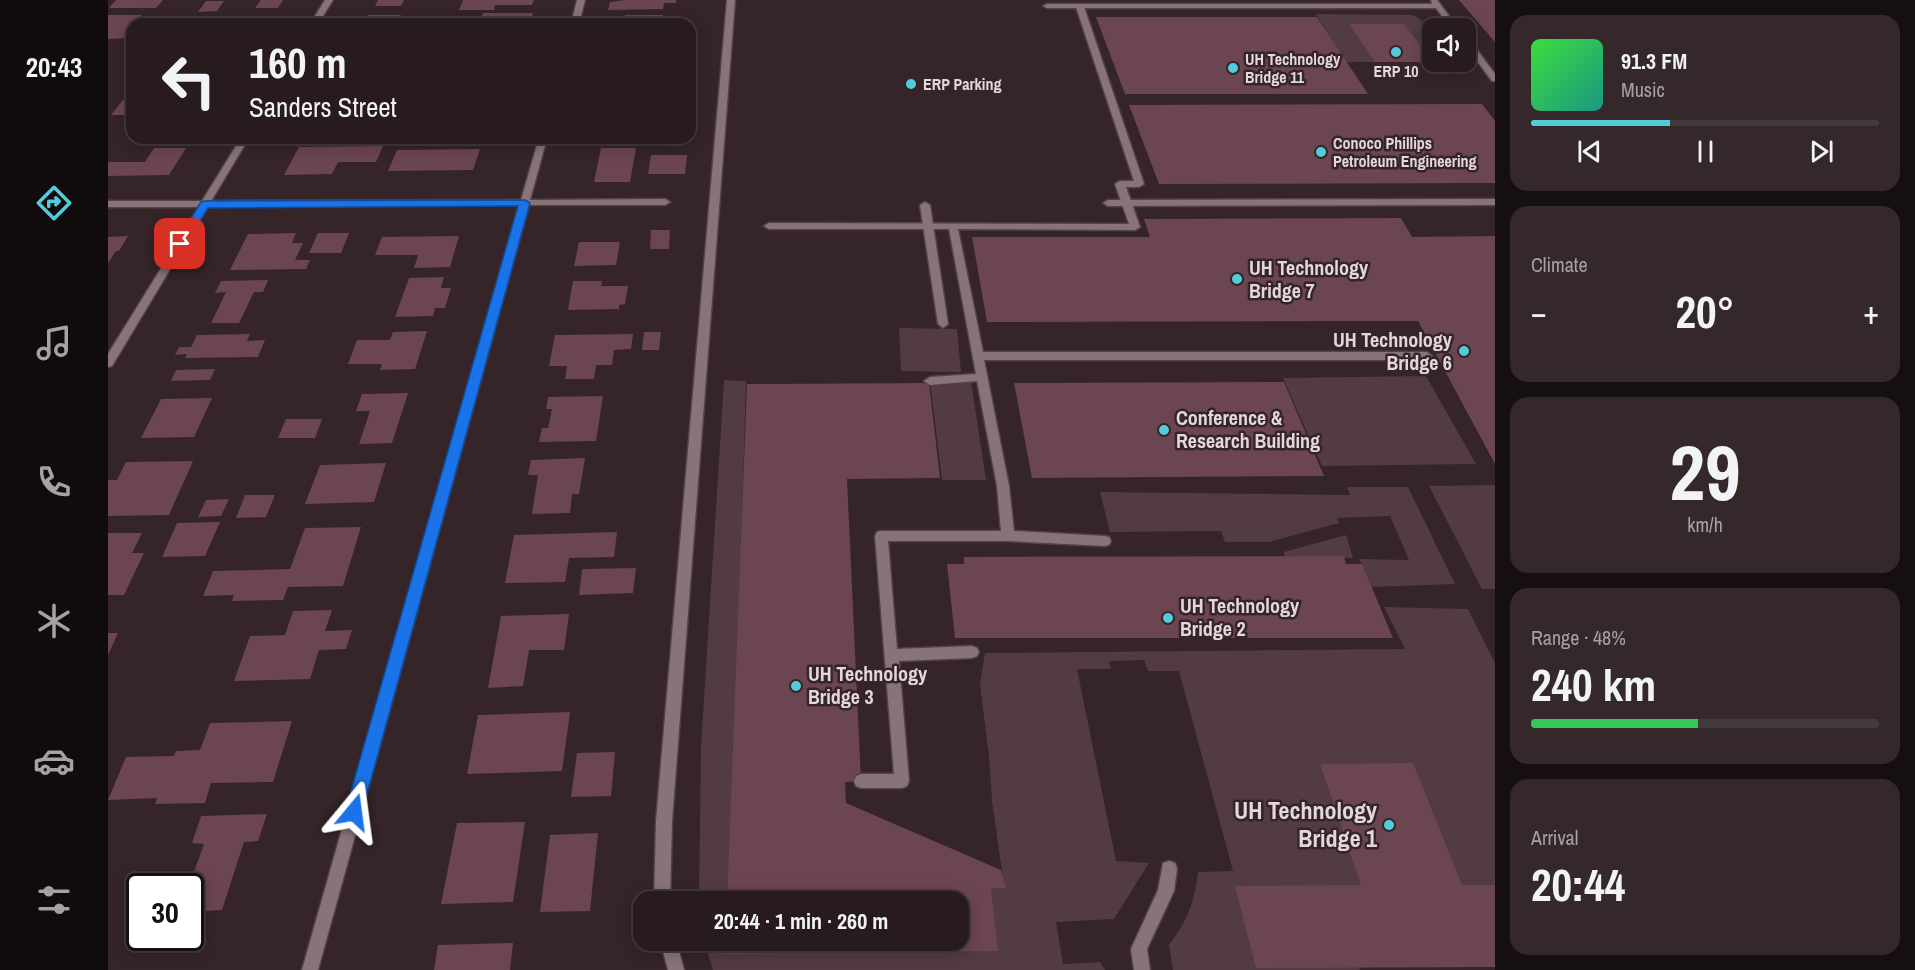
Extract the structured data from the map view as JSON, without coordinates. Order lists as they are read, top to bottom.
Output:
{
  "places": [
    "ERP 10",
    "UH Technology Bridge 11",
    "ERP Parking",
    "Conoco Phillips Petroleum Engineering",
    "UH Technology Bridge 7",
    "UH Technology Bridge 6",
    "Conference & Research Building",
    "UH Technology Bridge 2",
    "UH Technology Bridge 3",
    "UH Technology Bridge 1"
  ],
  "page": {
    "tabs": "20:43",
    "turn": ["160 m", "Sanders Street"],
    "song": ["91.3 FM", "Music"],
    "tile": [
      "Climate",
      ["29", "km/h"],
      ["Range · 48%", "240 km"],
      ["Arrival", "20:44"]
    ],
    "heat": ["−", "20°", "+"],
    "limit": "30",
    "trip": "20:44 · 1 min · 260 m"
  }
}
